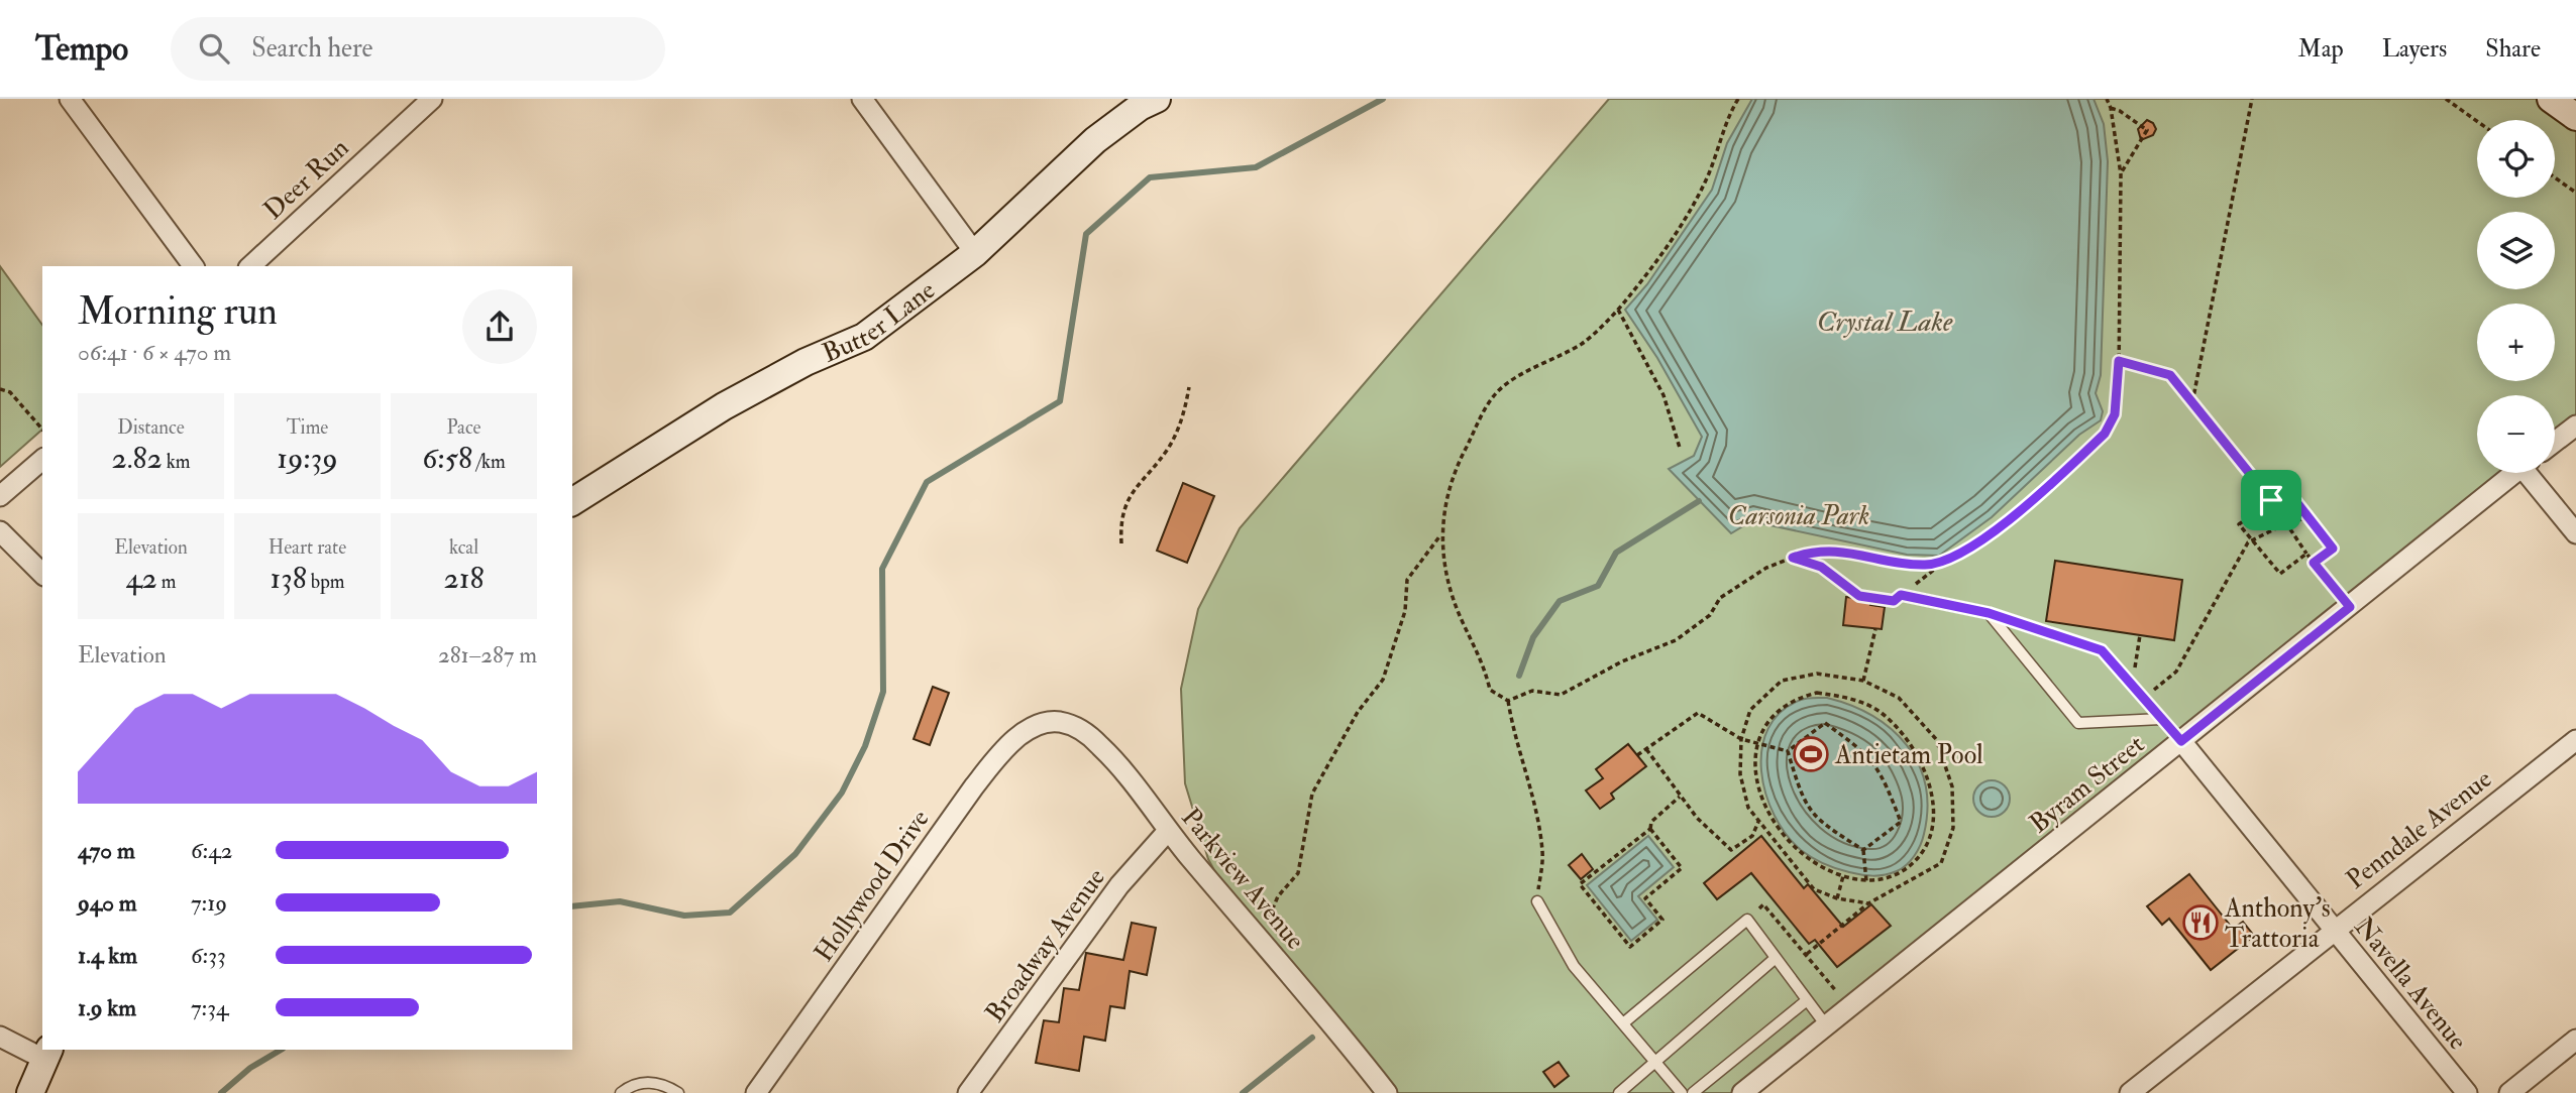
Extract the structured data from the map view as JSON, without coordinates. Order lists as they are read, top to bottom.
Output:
{
  "streets": {
    "street": [
      "Deer Run",
      "Butter Lane",
      "Byram Street",
      "Penndale Avenue",
      "Parkview Avenue",
      "Hollywood Drive",
      "Broadway Avenue",
      "Navella Avenue"
    ]
  },
  "crossings": [
    ["Byram Street", "Navella Avenue"],
    ["Penndale Avenue", "Navella Avenue"],
    ["Parkview Avenue", "Hollywood Drive"],
    ["Parkview Avenue", "Broadway Avenue"]
  ],
  "water": ["Crystal Lake"],
  "parks": ["Carsonia Park"],
  "places": {
    "sports": ["Antietam Pool"],
    "restaurant": ["Anthony's Trattoria"]
  },
  "page": {
    "header": "Tempo",
    "search": "Search here",
    "nav": ["Map", "Layers", "Share"],
    "map_buttons": ["+", "−"],
    "heading": ["Morning run", "06:41 · 6 × 470 m"],
    "stats": [
      ["Distance", "2.82 km"],
      ["Time", "19:39"],
      ["Pace", "6:58 /km"],
      ["Elevation", "42 m"],
      ["Heart rate", "138 bpm"],
      ["kcal", "218"]
    ],
    "chart": ["Elevation", "281–287 m"],
    "list": [
      {
        "name": "470 m",
        "note": "6:42"
      },
      {
        "name": "940 m",
        "note": "7:19"
      },
      {
        "name": "1.4 km",
        "note": "6:33"
      },
      {
        "name": "1.9 km",
        "note": "7:34"
      }
    ]
  }
}
